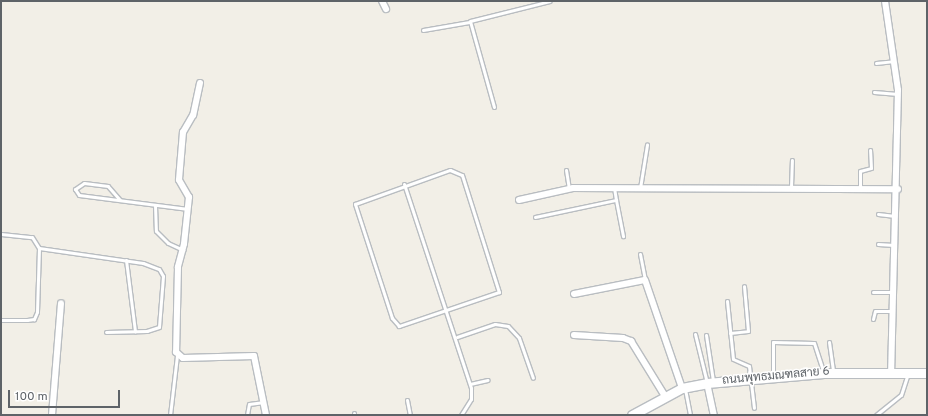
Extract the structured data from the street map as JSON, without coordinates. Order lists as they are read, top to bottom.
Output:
{
  "streets": {
    "main road": ["ถนนพุทธมณฑลสาย 6"]
  },
  "scale_bar": "100 m"
}
